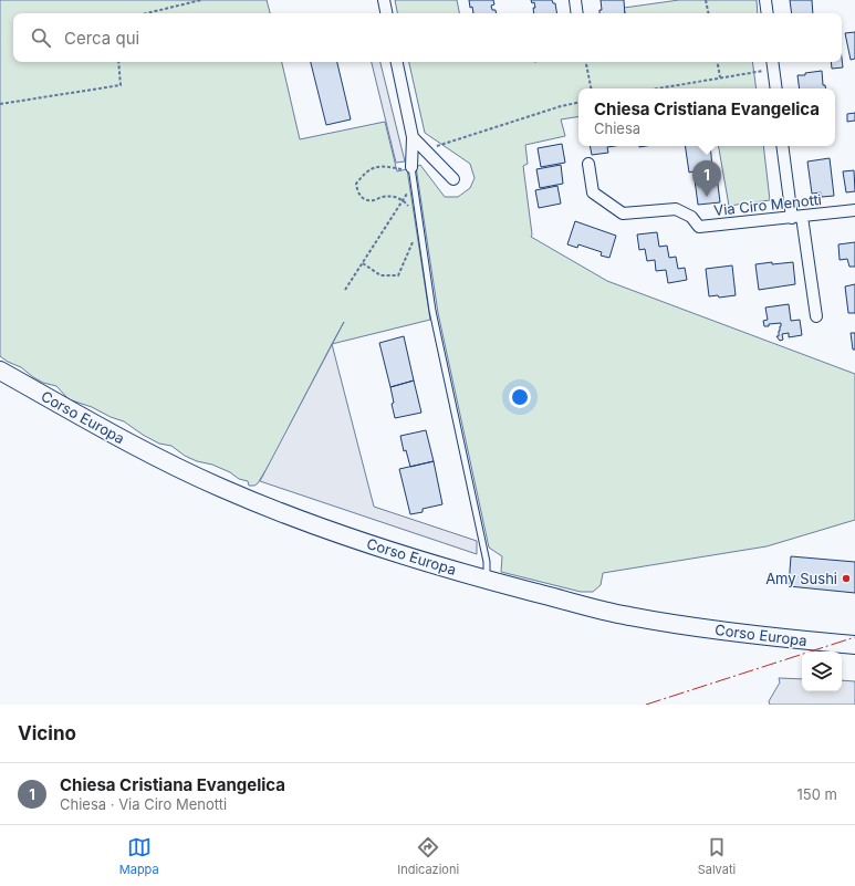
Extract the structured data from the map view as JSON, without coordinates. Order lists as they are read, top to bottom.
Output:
{
  "streets": {
    "main road": ["Corso Europa"],
    "street": ["Via Ciro Menotti"]
  },
  "places": ["Amy Sushi"],
  "page": {
    "search": "Cerca qui",
    "popup": ["Chiesa Cristiana Evangelica", "Chiesa"],
    "pins": "1",
    "heading": "Vicino",
    "list": [
      {
        "mark": "1",
        "name": "Chiesa Cristiana Evangelica",
        "note": "Chiesa · Via Ciro Menotti",
        "value": "150 m"
      }
    ],
    "nav": ["Mappa", "Indicazioni", "Salvati"]
  }
}
